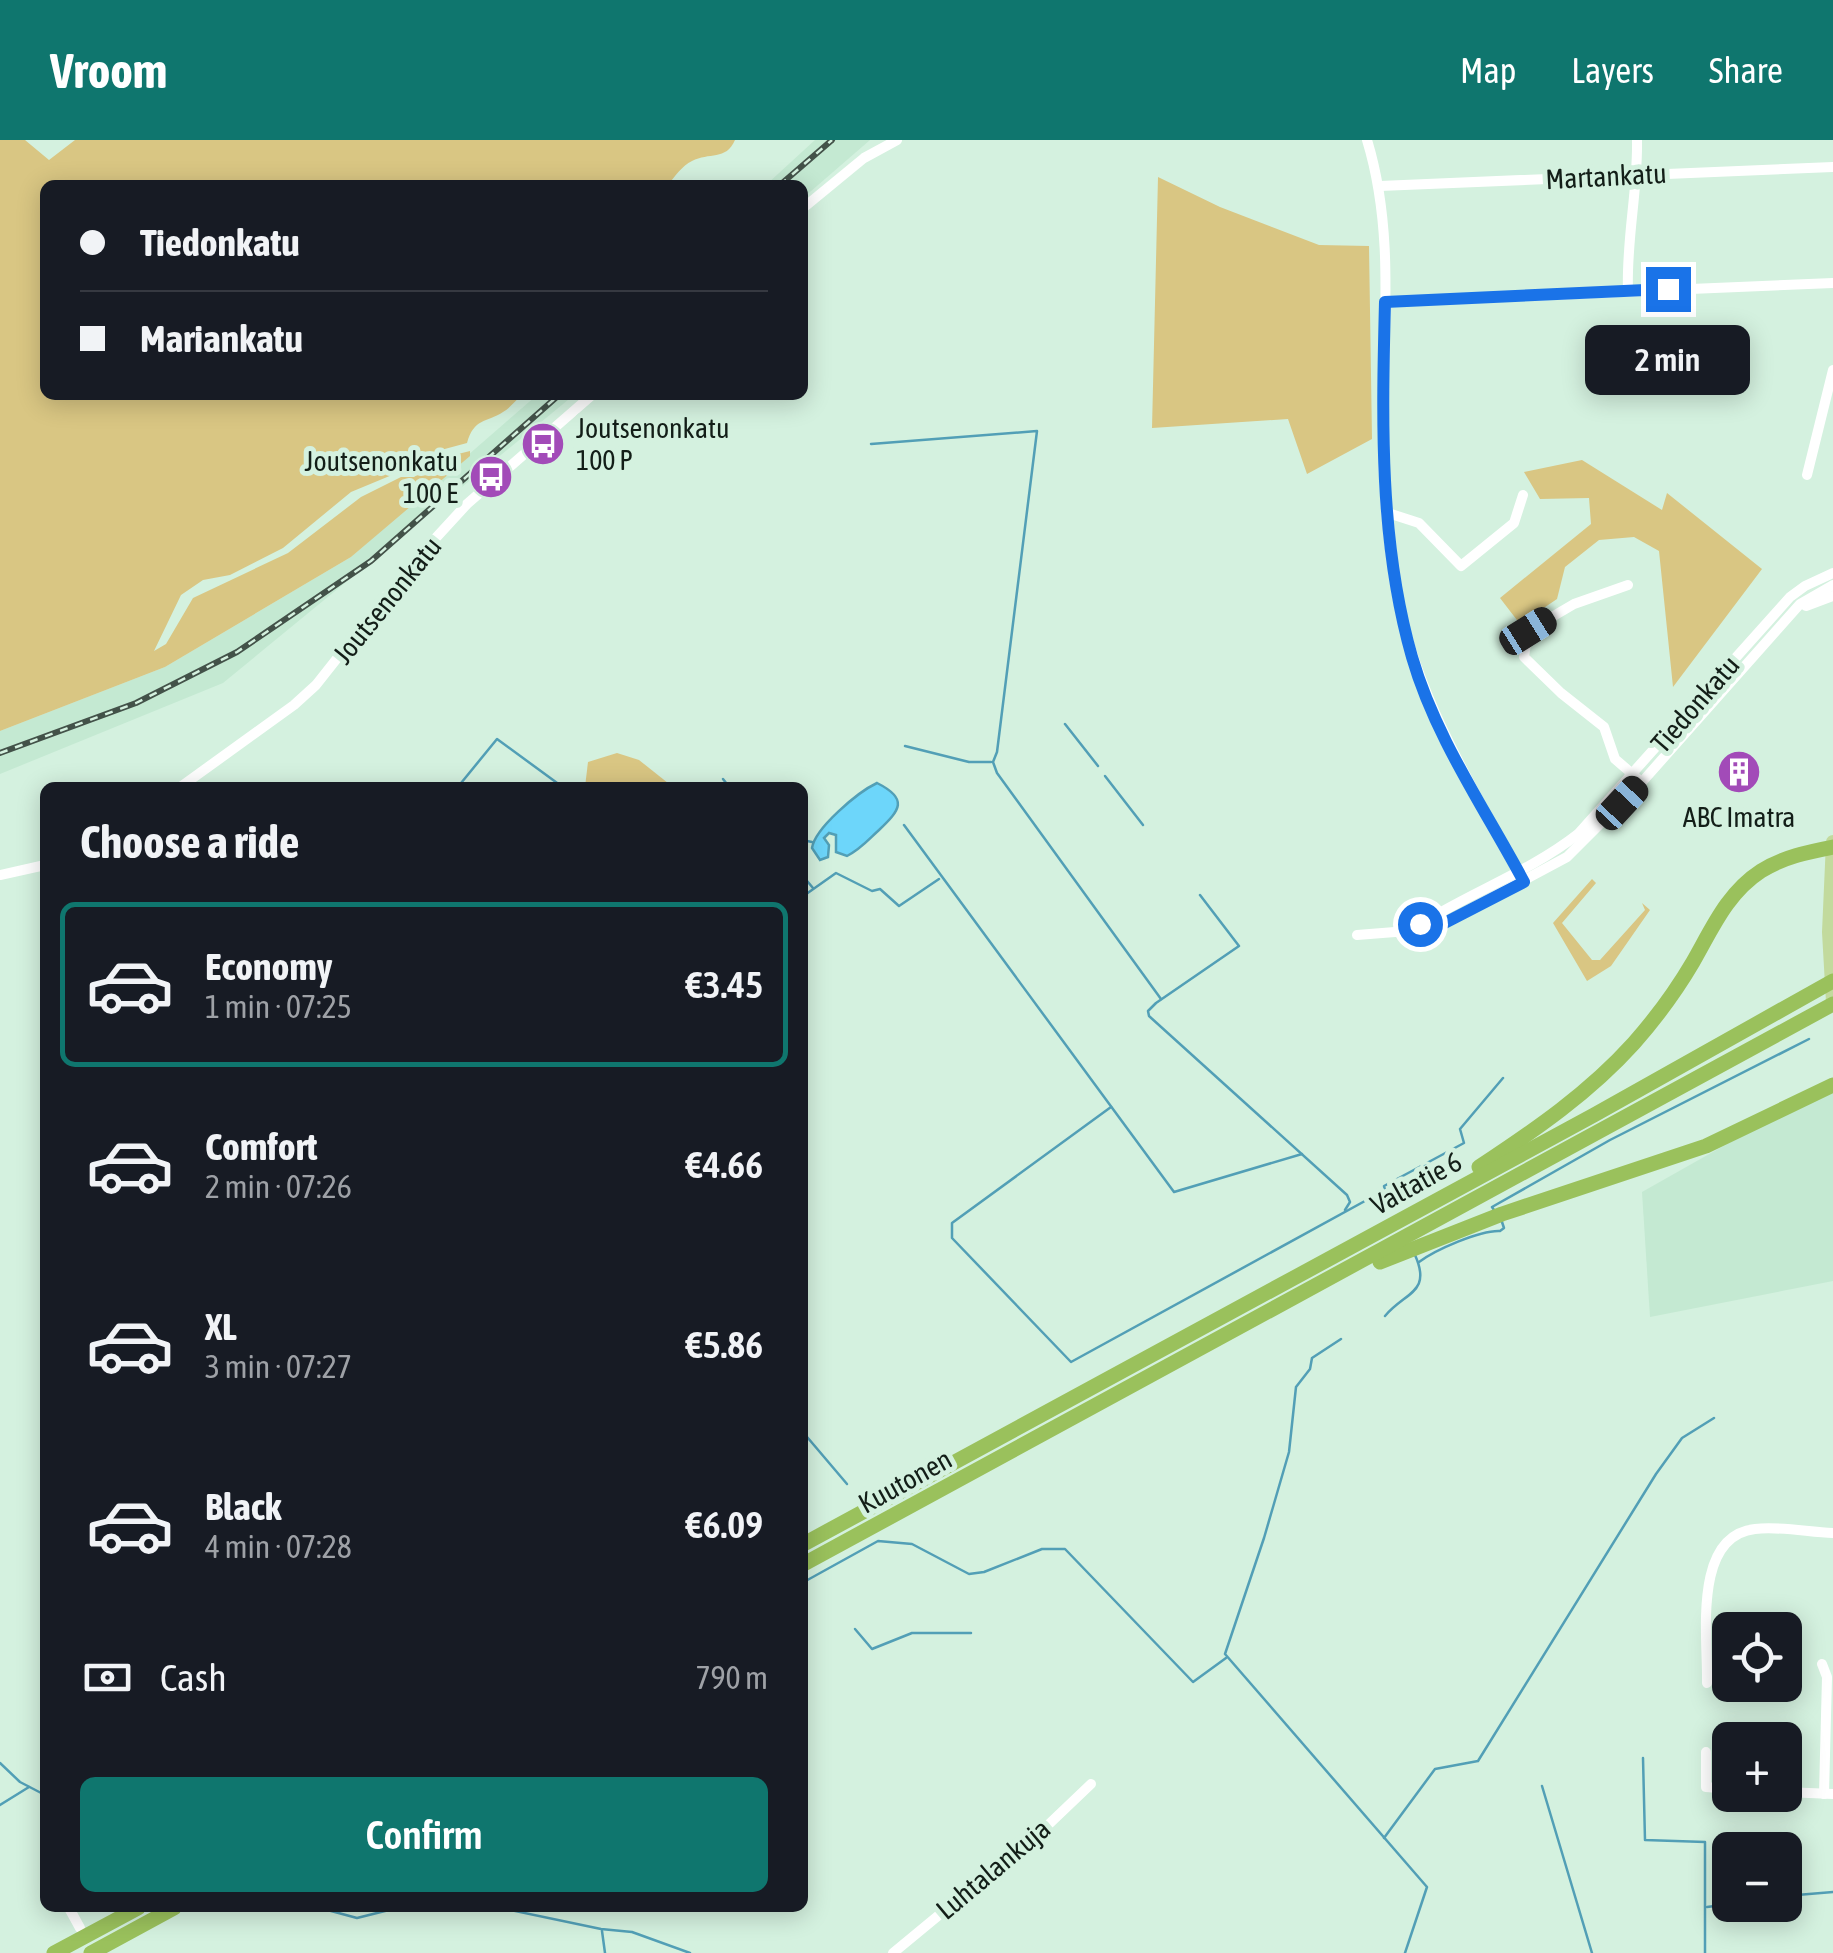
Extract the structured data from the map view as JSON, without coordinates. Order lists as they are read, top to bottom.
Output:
{
  "streets": {
    "highway": ["Valtatie 6", "Kuutonen"],
    "street": [
      "Martankatu",
      "Joutsenonkatu",
      "Tiedonkatu",
      "Luhtalankuja"
    ]
  },
  "crossings": [
    ["Valtatie 6", "Kuutonen"]
  ],
  "places": {
    "bus stop": ["Joutsenonkatu 100 P", "Joutsenonkatu 100 E"],
    "building": ["ABC Imatra"]
  },
  "page": {
    "header": "Vroom",
    "nav": ["Map", "Layers", "Share"],
    "banner": ["Tiedonkatu", "Mariankatu"],
    "bubble": "2 min",
    "heading": "Choose a ride",
    "list": [
      {
        "name": "Economy",
        "note": "1 min · 07:25",
        "value": "€3.45"
      },
      {
        "name": "Comfort",
        "note": "2 min · 07:26",
        "value": "€4.66"
      },
      {
        "name": "XL",
        "note": "3 min · 07:27",
        "value": "€5.86"
      },
      {
        "name": "Black",
        "note": "4 min · 07:28",
        "value": "€6.09"
      }
    ],
    "map_buttons": ["+", "−"],
    "pay": ["Cash", "790 m"],
    "buttons": "Confirm"
  }
}
